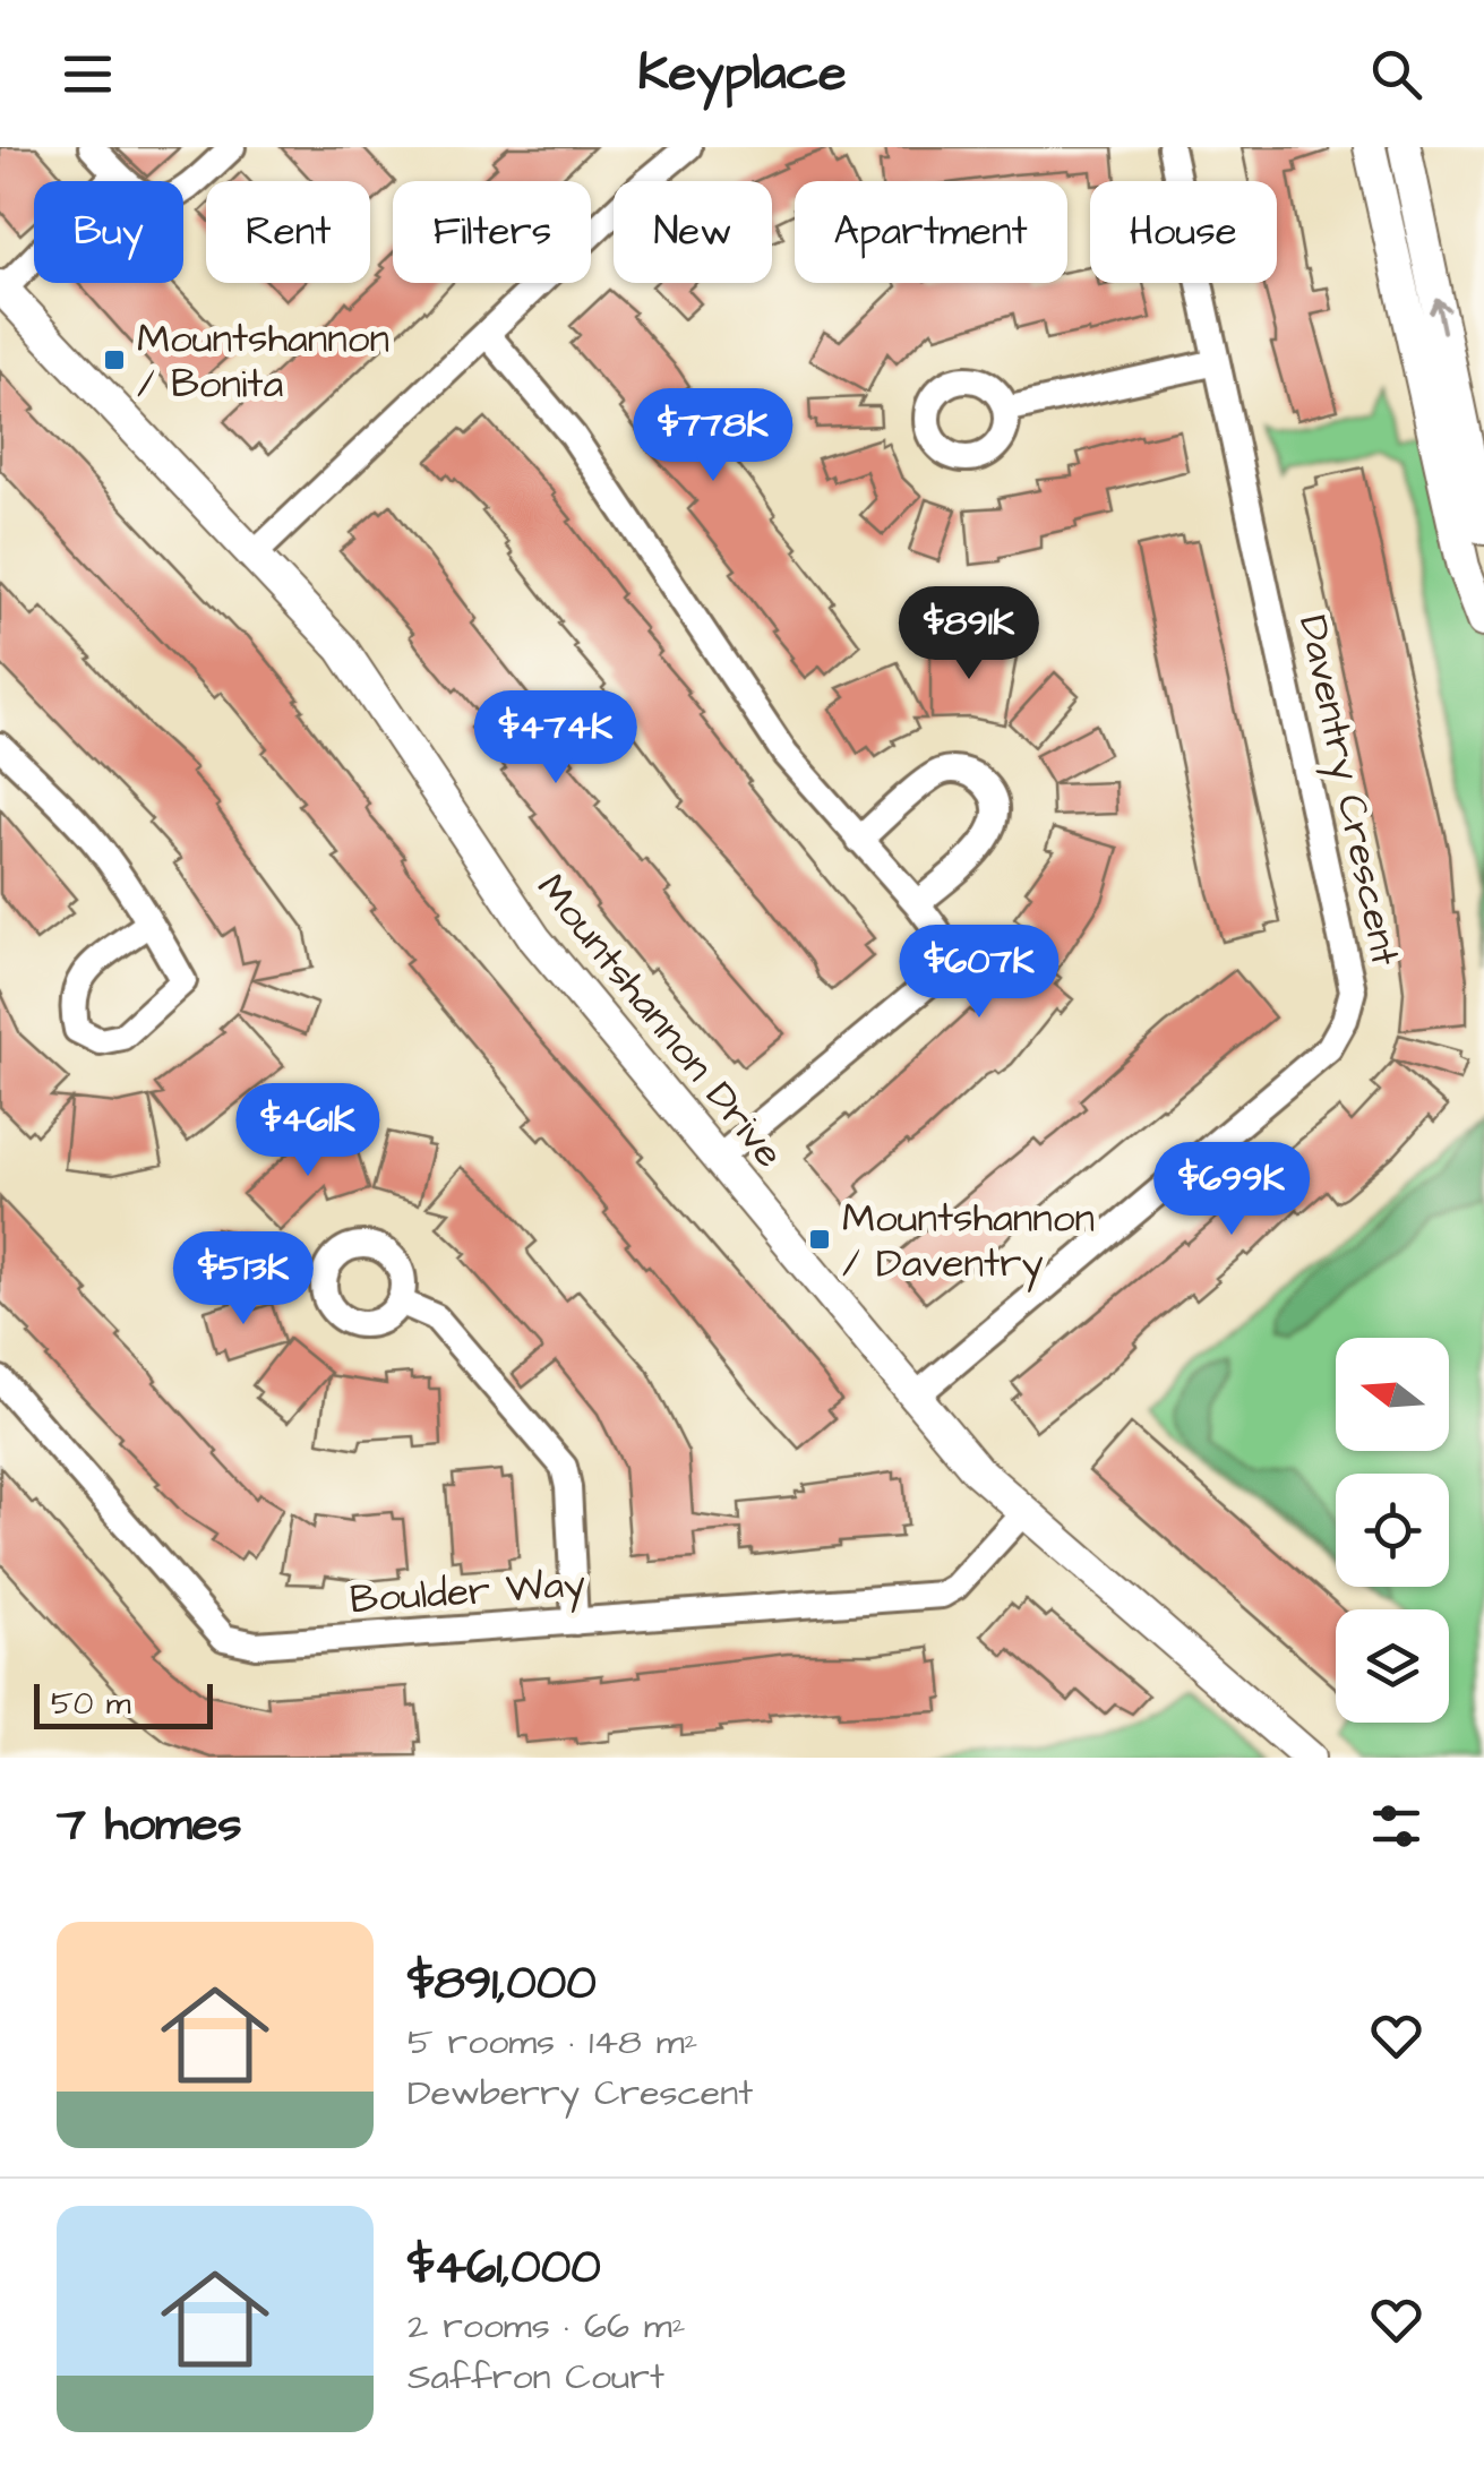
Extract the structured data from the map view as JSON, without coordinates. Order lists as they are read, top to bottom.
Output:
{
  "streets": {
    "street": ["Daventry Crescent", "Mountshannon Drive", "Boulder Way"]
  },
  "crossings": [
    ["Daventry Crescent", "Mountshannon Drive"],
    ["Mountshannon Drive", "Boulder Way"]
  ],
  "places": {
    "transit": ["Mountshannon / Bonita", "Mountshannon / Daventry"]
  },
  "scale_bar": "50 m",
  "north": "left",
  "page": {
    "header": "Keyplace",
    "chip": [
      "Buy",
      "Rent",
      "Filters",
      "New",
      "Apartment",
      "House"
    ],
    "price": [
      "$778K",
      "$891K",
      "$474K",
      "$607K",
      "$461K",
      "$699K",
      "$513K"
    ],
    "scale": "50 m",
    "heading": "7 homes",
    "list": [
      {
        "name": "$891,000",
        "note": "5 rooms · 148 m² · Dewberry Crescent"
      },
      {
        "name": "$461,000",
        "note": "2 rooms · 66 m² · Saffron Court"
      }
    ]
  }
}
